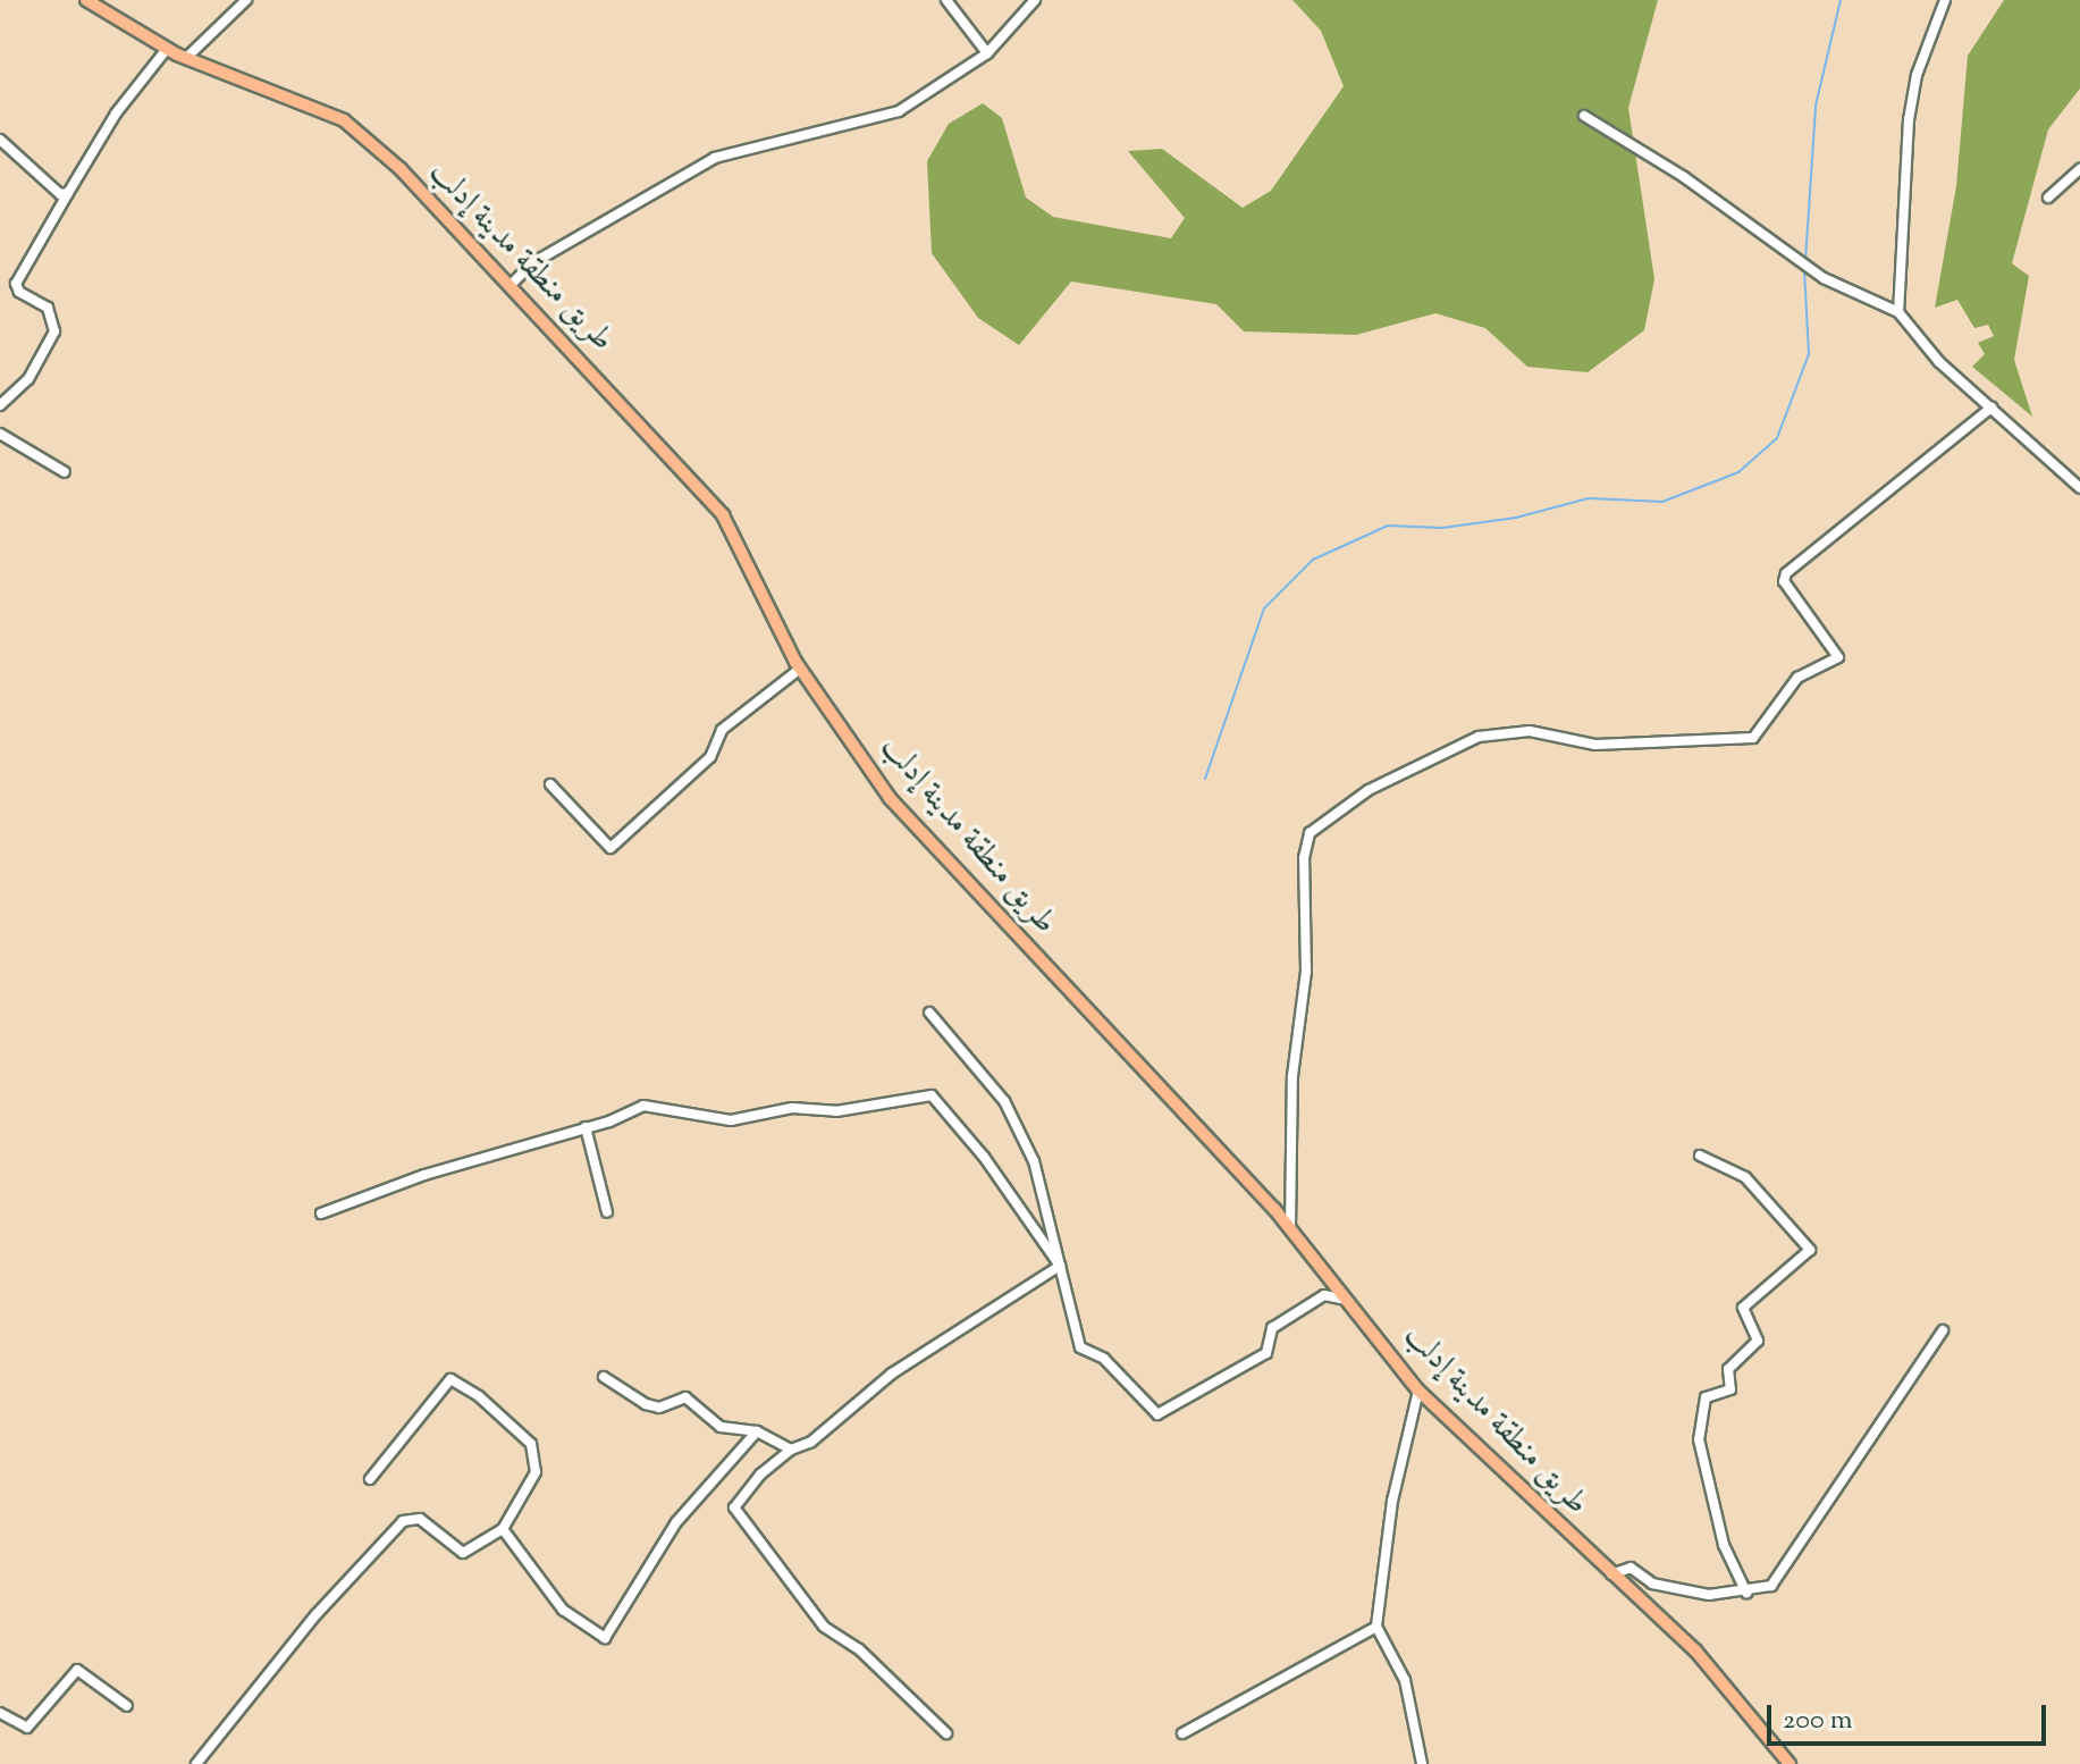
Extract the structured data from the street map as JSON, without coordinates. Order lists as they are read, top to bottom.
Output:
{
  "streets": {
    "main road": ["طريق منطقة مدينة إدلب"]
  },
  "scale_bar": "200 m"
}
